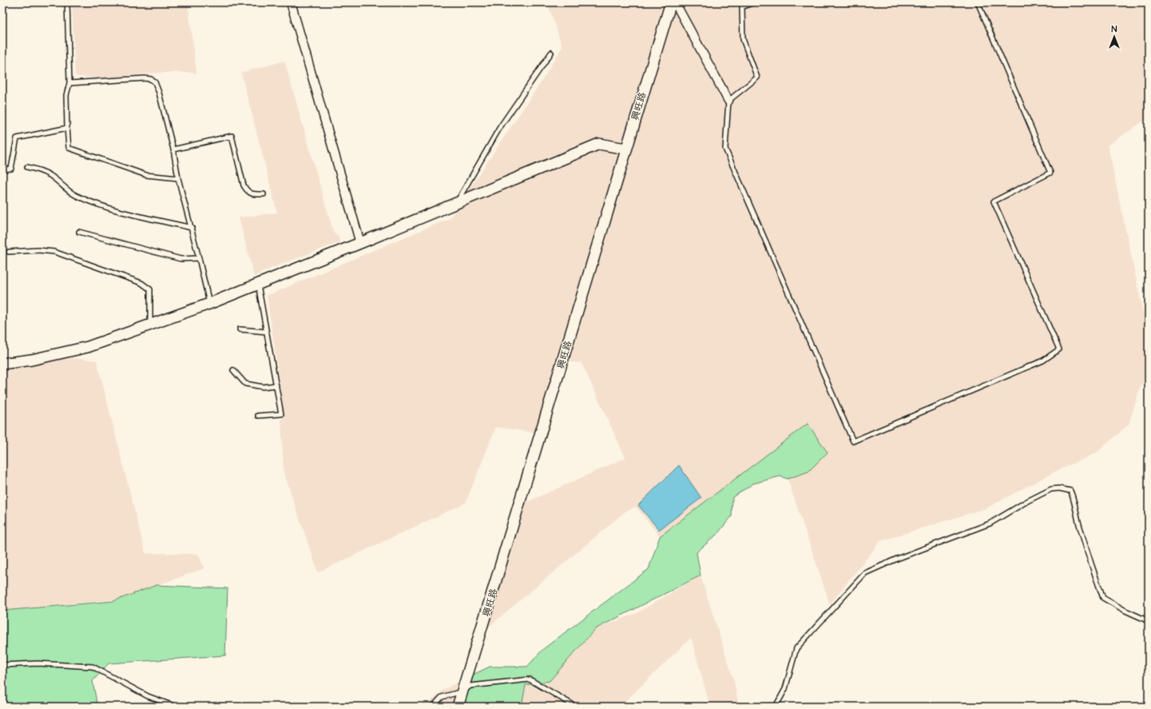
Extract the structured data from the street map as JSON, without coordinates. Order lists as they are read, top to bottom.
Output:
{
  "streets": {
    "street": ["興旺路"]
  },
  "north": "top"
}
